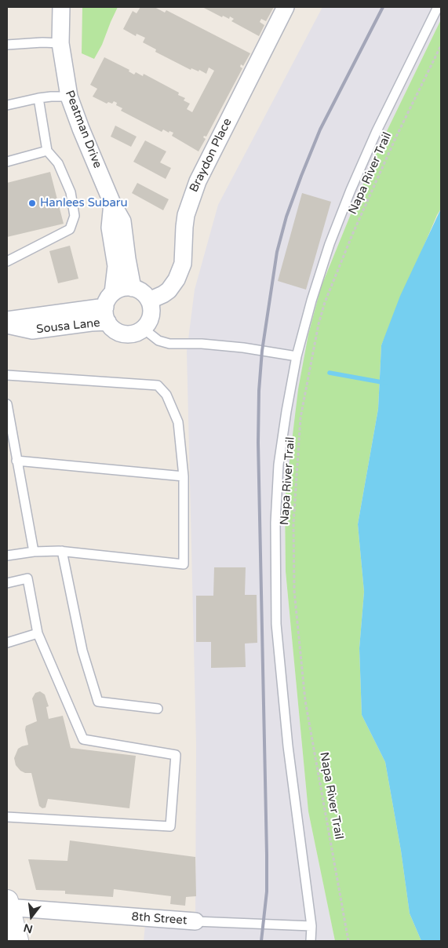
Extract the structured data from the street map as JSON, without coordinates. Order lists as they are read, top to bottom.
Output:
{
  "streets": {
    "street": [
      "Peatman Drive",
      "Braydon Place",
      "Sousa Lane",
      "8th Street"
    ],
    "path": ["Napa River Trail"]
  },
  "crossings": [
    ["Peatman Drive", "Braydon Place"],
    ["Peatman Drive", "Sousa Lane"],
    ["Braydon Place", "Sousa Lane"]
  ],
  "places": ["Hanlees Subaru"],
  "north": "bottom"
}
